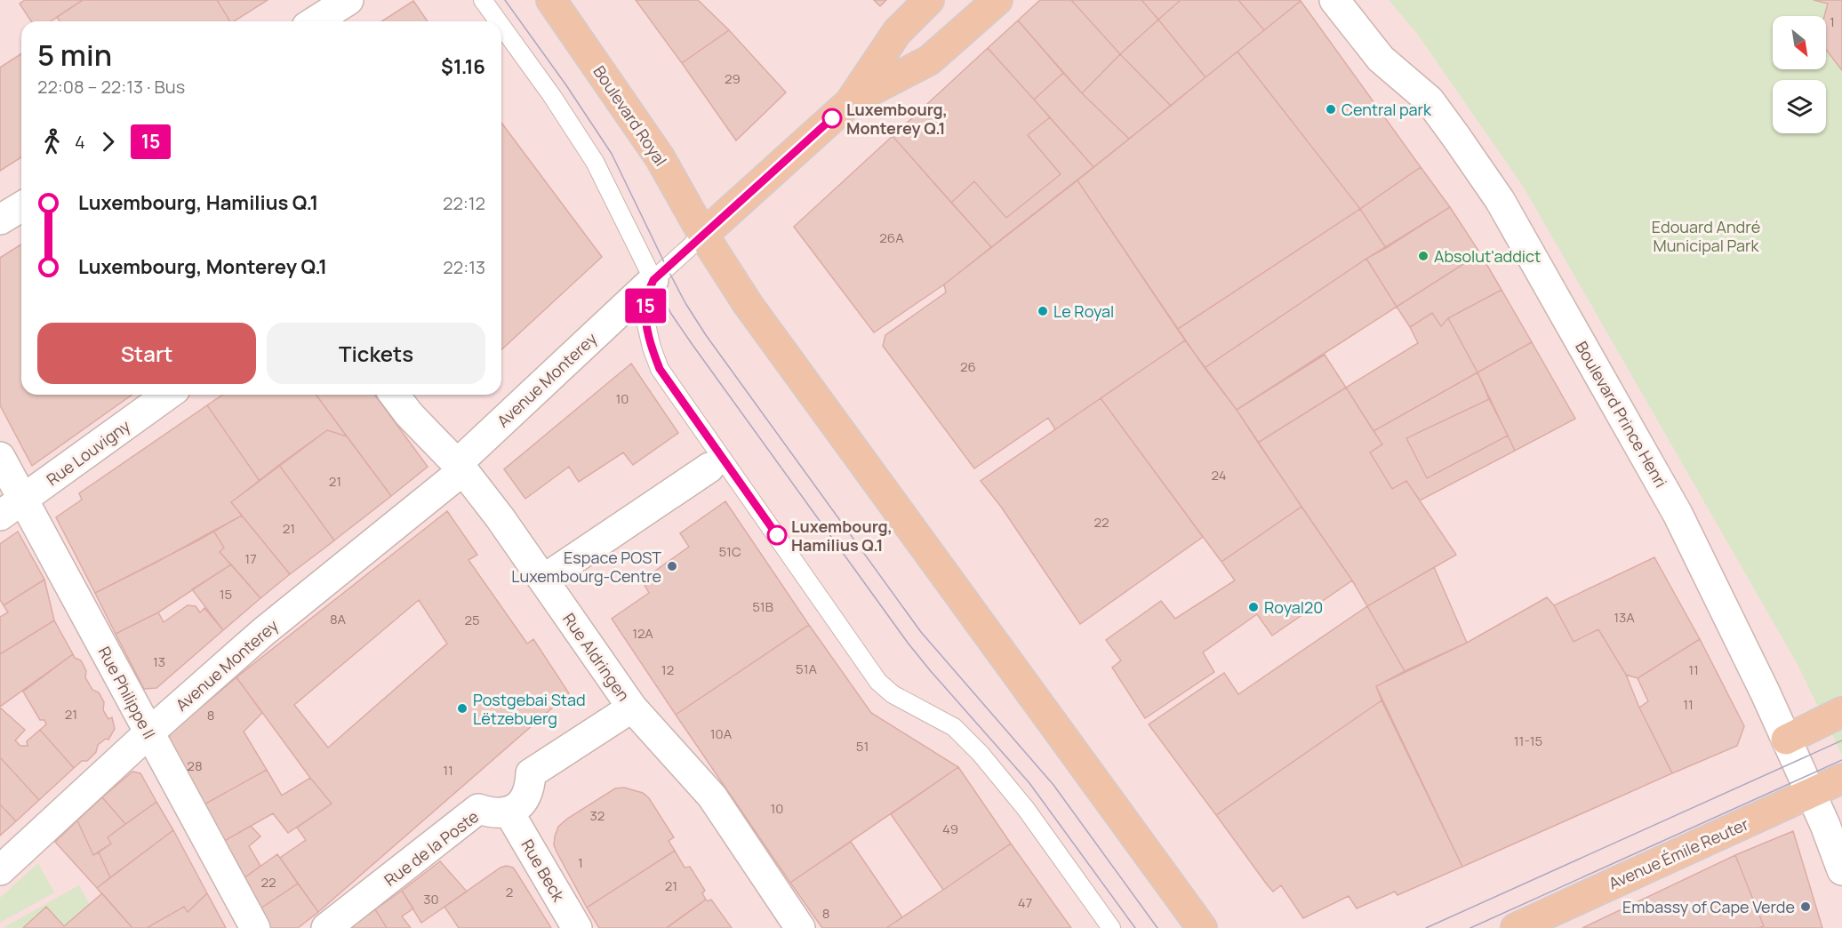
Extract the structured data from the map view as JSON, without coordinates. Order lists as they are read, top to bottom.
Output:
{
  "streets": {
    "main road": ["Boulevard Royal", "Avenue Monterey", "Avenue Émile Reuter"],
    "street": [
      "Boulevard Prince Henri",
      "Rue Louvigny",
      "Rue Aldringen",
      "Rue Philippe II",
      "Rue de la Poste",
      "Rue Beck"
    ]
  },
  "crossings": [
    ["Boulevard Royal", "Avenue Monterey"],
    ["Avenue Monterey", "Rue Aldringen"],
    ["Avenue Monterey", "Rue Philippe II"],
    ["Boulevard Prince Henri", "Avenue Émile Reuter"],
    ["Rue Louvigny", "Rue Philippe II"],
    ["Rue de la Poste", "Rue Beck"]
  ],
  "parks": ["Edouard André Municipal Park"],
  "places": [
    "Central park",
    "Luxembourg, Monterey Q.1",
    "Absolut'addict",
    "Le Royal",
    "Luxembourg, Hamilius Q.1",
    "Espace POST Luxembourg-Centre",
    "Royal20",
    "Postgebai Stad Lëtzebuerg",
    "Embassy of Cape Verde"
  ],
  "lines": ["bus line 15"],
  "house_numbers": [
    "1",
    "29",
    "26A",
    "26",
    "10",
    "24",
    "21",
    "22",
    "21",
    "51C",
    "17",
    "15",
    "51B",
    "13A",
    "8A",
    "25",
    "12A",
    "13",
    "51A",
    "12",
    "11",
    "11",
    "21",
    "8",
    "10A",
    "11-15",
    "51",
    "28",
    "11",
    "10",
    "32",
    "49",
    "1",
    "22",
    "21",
    "2",
    "30",
    "47",
    "8"
  ],
  "north": "bottom right",
  "page": {
    "on_map": "15",
    "heading": ["5 min", "22:08 – 22:13 · Bus", "$1.16"],
    "legs": ["4", "15"],
    "list": [
      {
        "name": "Luxembourg, Hamilius Q.1",
        "value": "22:12"
      },
      {
        "name": "Luxembourg, Monterey Q.1",
        "value": "22:13"
      }
    ],
    "buttons": ["Start", "Tickets"]
  }
}
